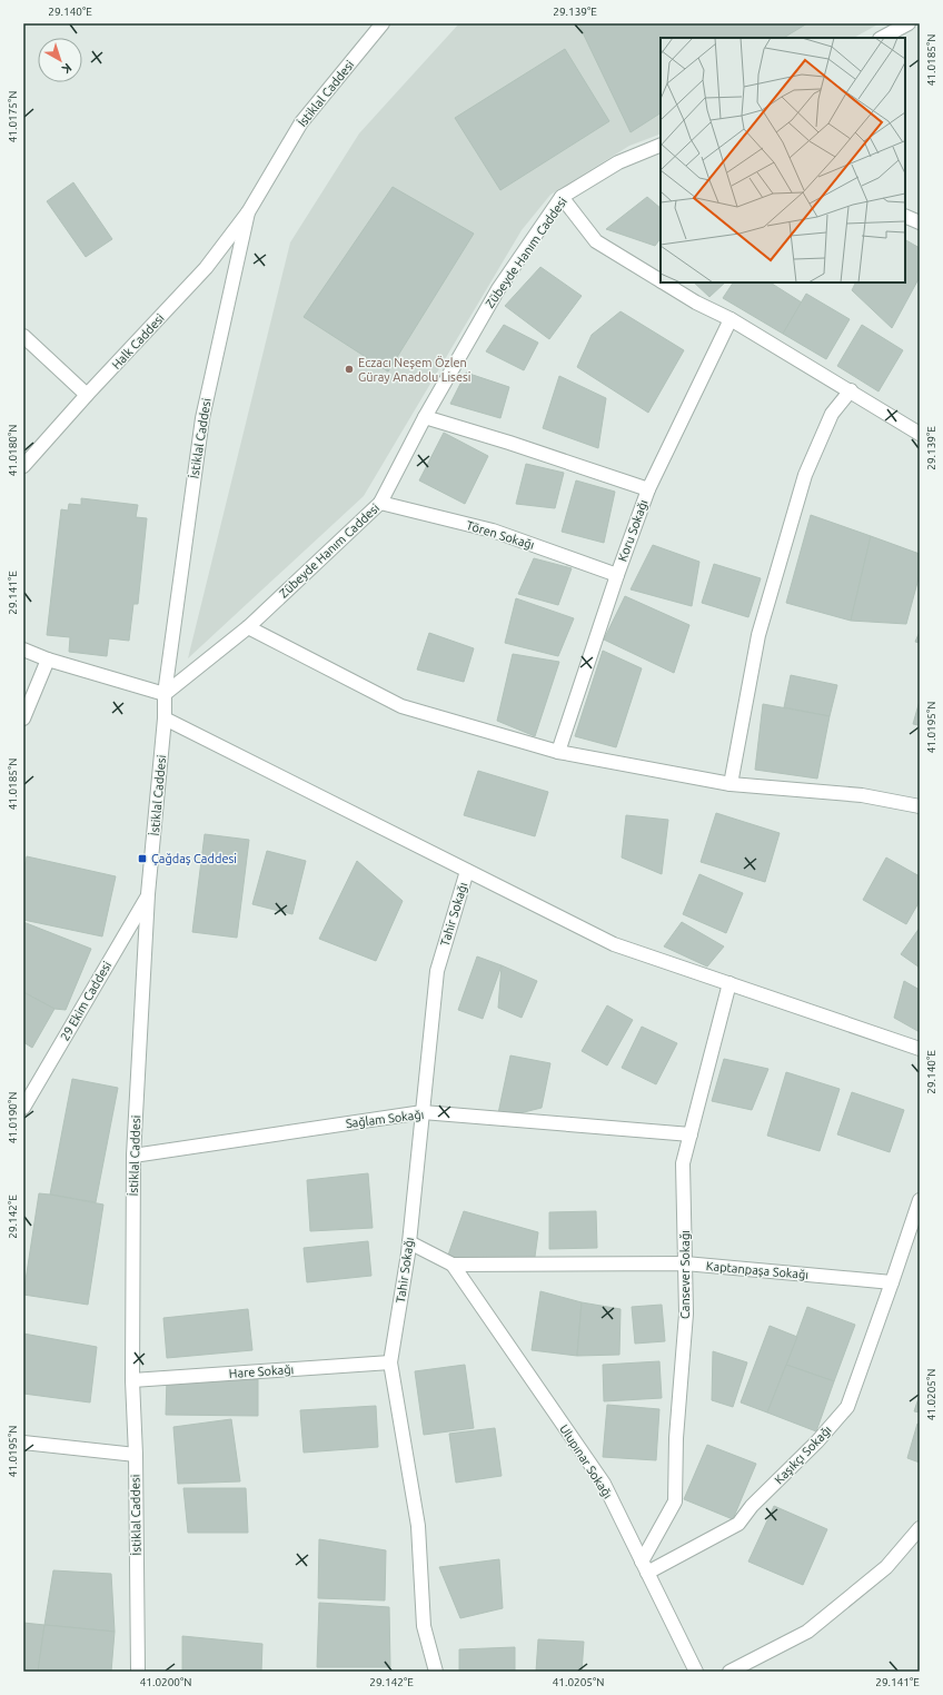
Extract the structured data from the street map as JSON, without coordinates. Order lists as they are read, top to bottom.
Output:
{
  "streets": {
    "street": [
      "İstiklal Caddesi",
      "Zübeyde Hanım Caddesi",
      "Halk Caddesi",
      "Koru Sokağı",
      "Tören Sokağı",
      "Tahir Sokağı",
      "29 Ekim Caddesi",
      "Sağlam Sokağı",
      "Kaptanpaşa Sokağı",
      "Cansever Sokağı",
      "Hare Sokağı",
      "Kaşıkçı Sokağı",
      "Ulupınar Sokağı"
    ]
  },
  "crossings": [
    ["İstiklal Caddesi", "Zübeyde Hanım Caddesi"],
    ["İstiklal Caddesi", "Halk Caddesi"],
    ["İstiklal Caddesi", "29 Ekim Caddesi"],
    ["İstiklal Caddesi", "Sağlam Sokağı"],
    ["İstiklal Caddesi", "Hare Sokağı"],
    ["Zübeyde Hanım Caddesi", "Tören Sokağı"],
    ["Koru Sokağı", "Tören Sokağı"],
    ["Tahir Sokağı", "Sağlam Sokağı"],
    ["Tahir Sokağı", "Kaptanpaşa Sokağı"],
    ["Tahir Sokağı", "Hare Sokağı"],
    ["Sağlam Sokağı", "Cansever Sokağı"],
    ["Kaptanpaşa Sokağı", "Cansever Sokağı"],
    ["Kaptanpaşa Sokağı", "Kaşıkçı Sokağı"],
    ["Kaptanpaşa Sokağı", "Ulupınar Sokağı"],
    ["Cansever Sokağı", "Kaşıkçı Sokağı"],
    ["Cansever Sokağı", "Ulupınar Sokağı"],
    ["Kaşıkçı Sokağı", "Ulupınar Sokağı"]
  ],
  "places": {
    "other": ["Eczacı Neşem Özlen Güray Anadolu Lisesi"],
    "transit": ["Çağdaş Caddesi"]
  },
  "north": "bottom right",
  "coordinates": [
    "29.140°E",
    "29.139°E",
    "41.0185°N",
    "41.0175°N",
    "41.0180°N",
    "29.141°E",
    "41.0195°N",
    "41.0190°N",
    "29.142°E",
    "41.0205°N",
    "41.0200°N"
  ]
}
